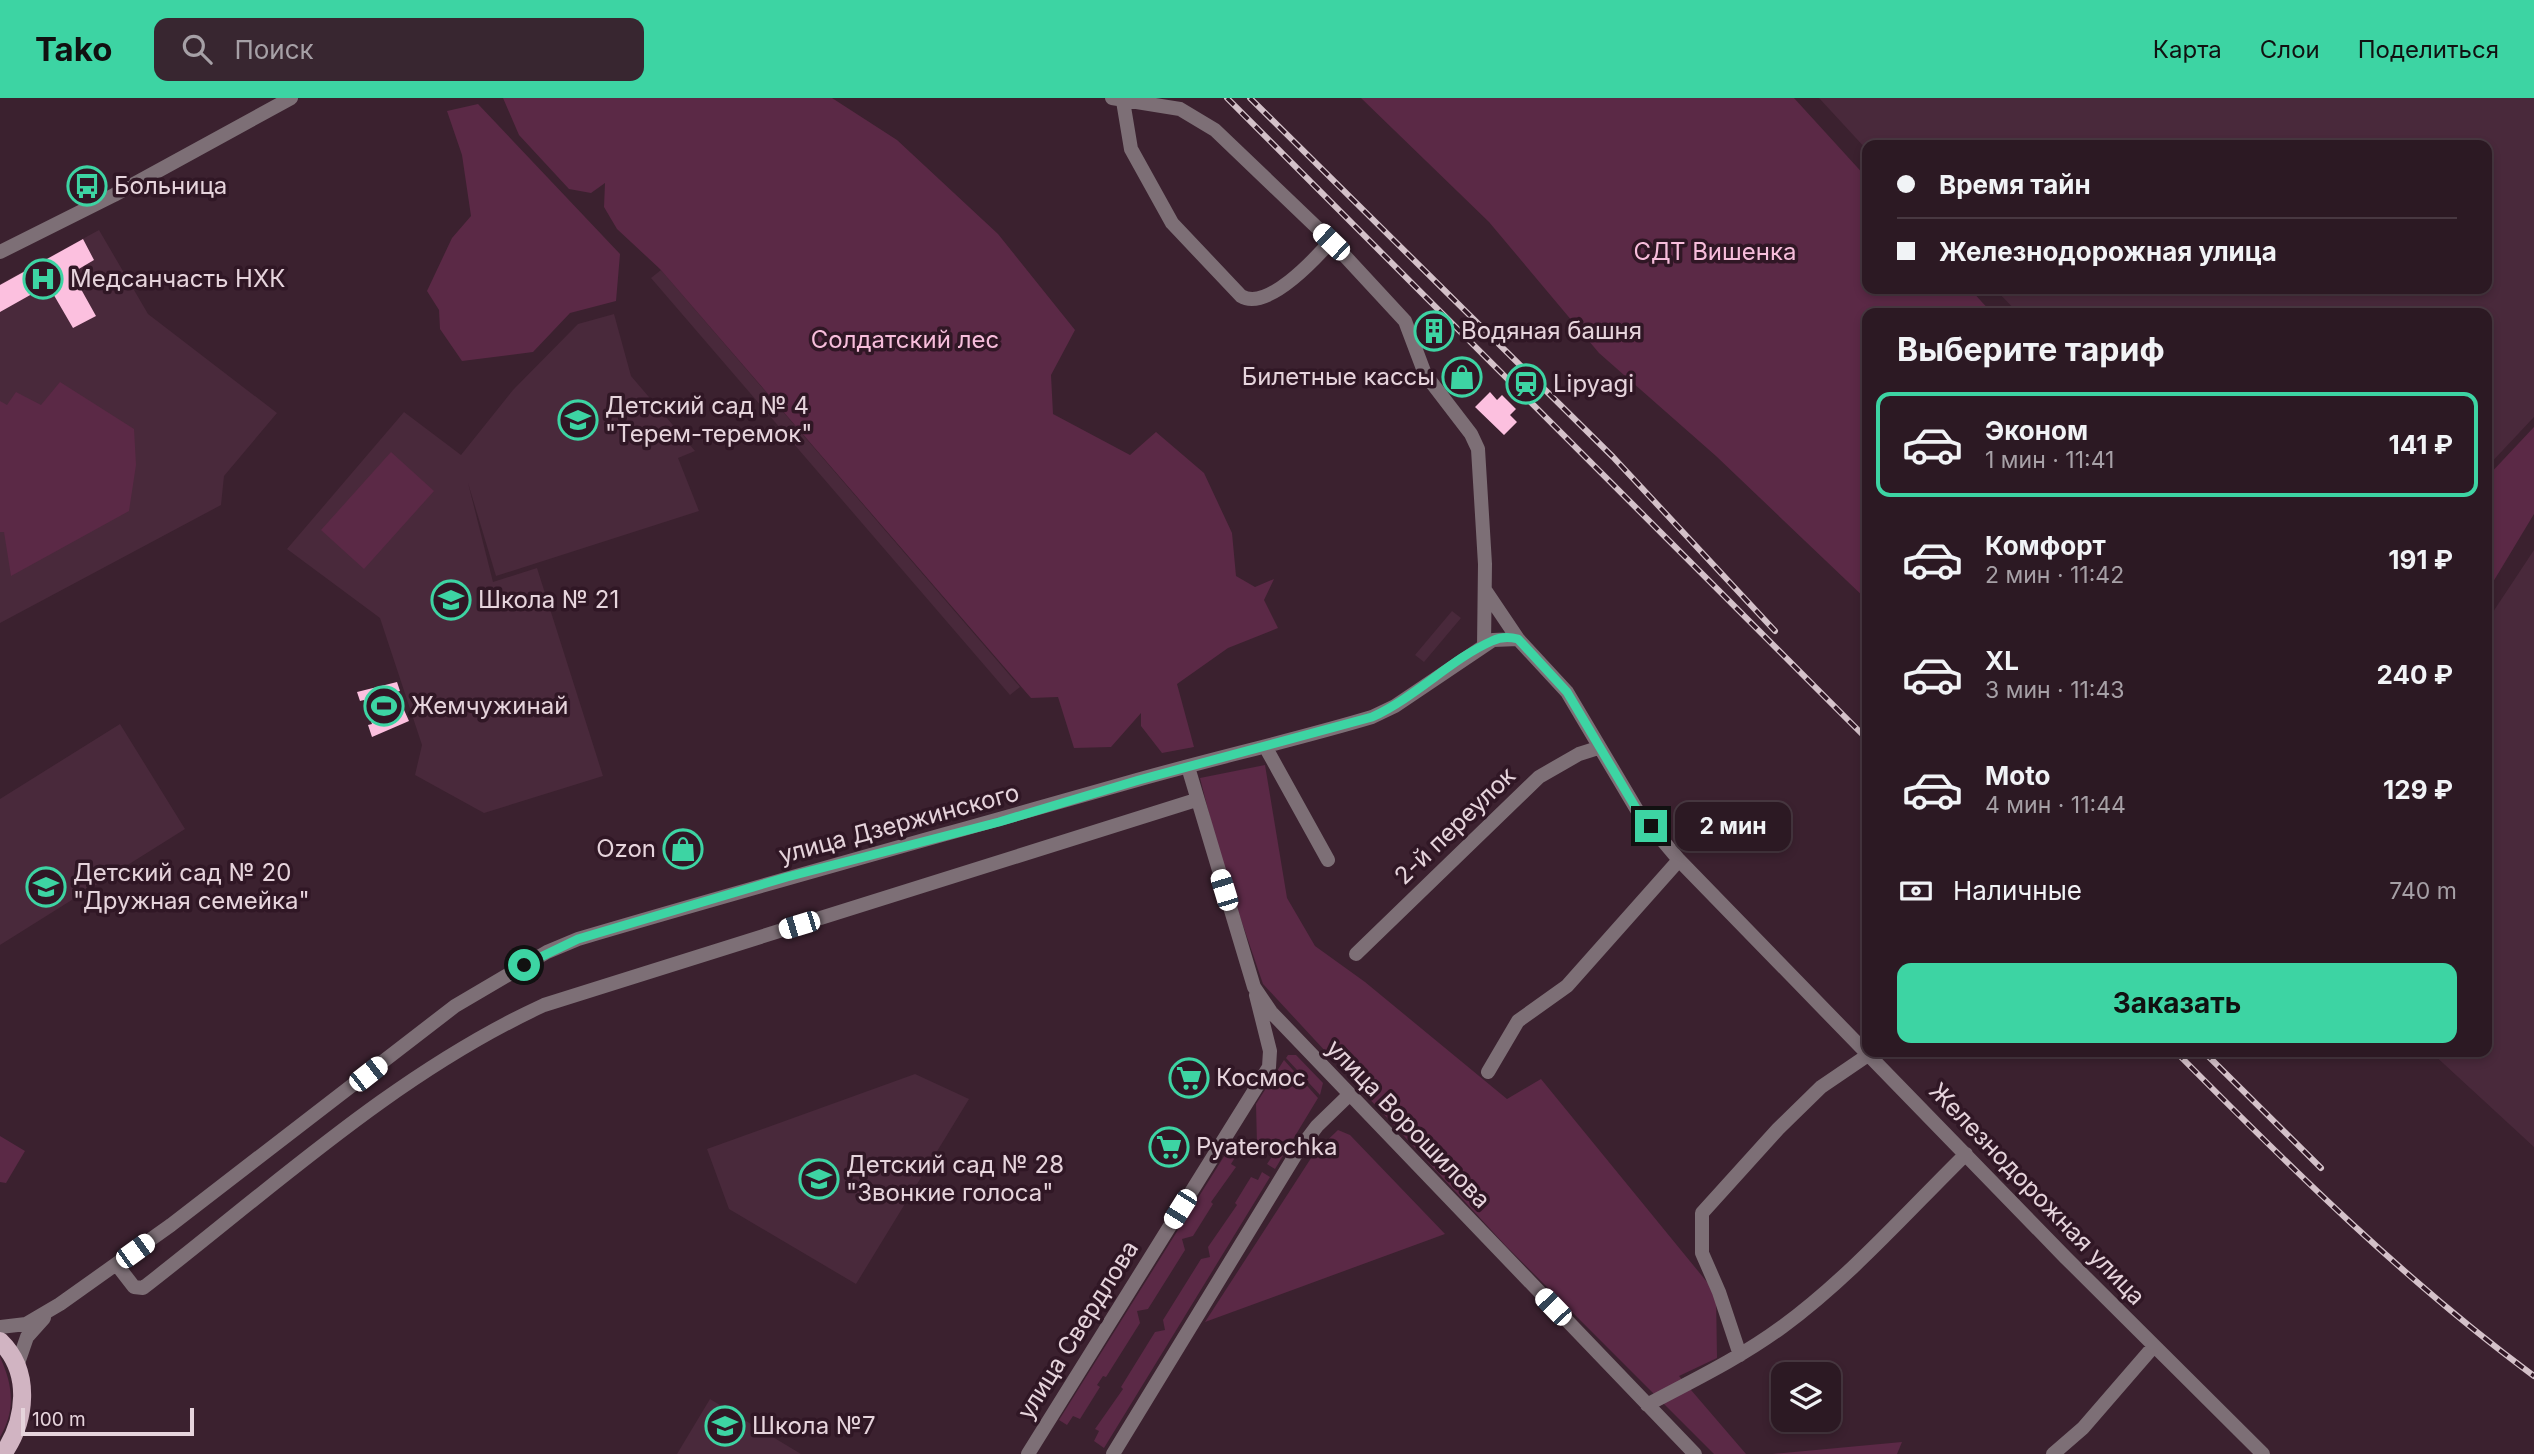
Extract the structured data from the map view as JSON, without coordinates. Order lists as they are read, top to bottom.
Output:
{
  "streets": {
    "street": [
      "улица Дзержинского",
      "2-й переулок",
      "улица Ворошилова",
      "Железнодорожная улица",
      "улица Свердлова"
    ]
  },
  "crossings": [
    ["улица Дзержинского", "улица Ворошилова"],
    ["улица Дзержинского", "Железнодорожная улица"],
    ["2-й переулок", "Железнодорожная улица"],
    ["улица Ворошилова", "улица Свердлова"]
  ],
  "parks": ["СДТ Вишенка", "Солдатский лес"],
  "places": {
    "bus stop": ["Больница"],
    "hospital": ["Медсанчасть НХК"],
    "building": ["Водяная башня"],
    "shop": ["Билетные кассы", "Ozon"],
    "station": ["Lipyagi"],
    "school or university": [
      "Детский сад № 4 \"Терем-теремок\"",
      "Школа № 21",
      "Детский сад № 20 \"Дружная семейка\"",
      "Детский сад № 28 \"Звонкие голоса\"",
      "Школа №7"
    ],
    "sports": ["Жемчужинай"],
    "supermarket": ["Космос", "Pyaterochka"]
  },
  "scale_bar": "100 m",
  "page": {
    "header": "Tako",
    "search": "Поиск",
    "nav": ["Карта", "Слои", "Поделиться"],
    "banner": ["Время тайн", "Железнодорожная улица"],
    "heading": "Выберите тариф",
    "list": [
      {
        "name": "Эконом",
        "note": "1 мин · 11:41",
        "value": "141 ₽"
      },
      {
        "name": "Комфорт",
        "note": "2 мин · 11:42",
        "value": "191 ₽"
      },
      {
        "name": "XL",
        "note": "3 мин · 11:43",
        "value": "240 ₽"
      },
      {
        "name": "Moto",
        "note": "4 мин · 11:44",
        "value": "129 ₽"
      }
    ],
    "bubble": "2 мин",
    "pay": ["Наличные", "740 m"],
    "buttons": "Заказать",
    "scale": "100 m"
  }
}
